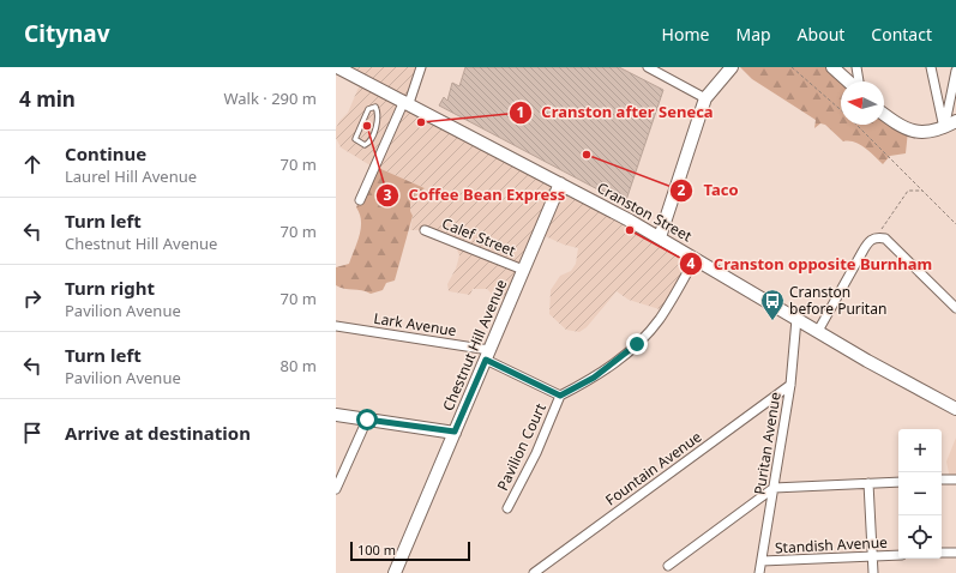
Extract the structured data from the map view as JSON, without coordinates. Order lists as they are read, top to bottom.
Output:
{
  "streets": {
    "street": [
      "Cranston Street",
      "Calef Street",
      "Lark Avenue",
      "Chestnut Hill Avenue",
      "Puritan Avenue",
      "Pavilion Court",
      "Fountain Avenue",
      "Standish Avenue"
    ]
  },
  "crossings": [
    ["Cranston Street", "Chestnut Hill Avenue"],
    ["Cranston Street", "Puritan Avenue"],
    ["Calef Street", "Chestnut Hill Avenue"],
    ["Lark Avenue", "Chestnut Hill Avenue"],
    ["Lark Avenue", "Pavilion Court"],
    ["Puritan Avenue", "Fountain Avenue"],
    ["Puritan Avenue", "Standish Avenue"]
  ],
  "places": {
    "other": [
      "Cranston after Seneca",
      "Coffee Bean Express",
      "Taco",
      "Cranston opposite Burnham"
    ],
    "bus stop": ["Cranston before Puritan"]
  },
  "scale_bar": "100 m",
  "north": "left",
  "page": {
    "header": "Citynav",
    "nav": [
      "Home",
      "Map",
      "About",
      "Contact"
    ],
    "heading": ["4 min", "Walk · 290 m"],
    "list": [
      ["Continue", "Laurel Hill Avenue", "70 m"],
      ["Turn left", "Chestnut Hill Avenue", "70 m"],
      ["Turn right", "Pavilion Avenue", "70 m"],
      ["Turn left", "Pavilion Avenue", "80 m"],
      "Arrive at destination"
    ],
    "map_buttons": ["+", "−"],
    "scale": "100 m"
  }
}
